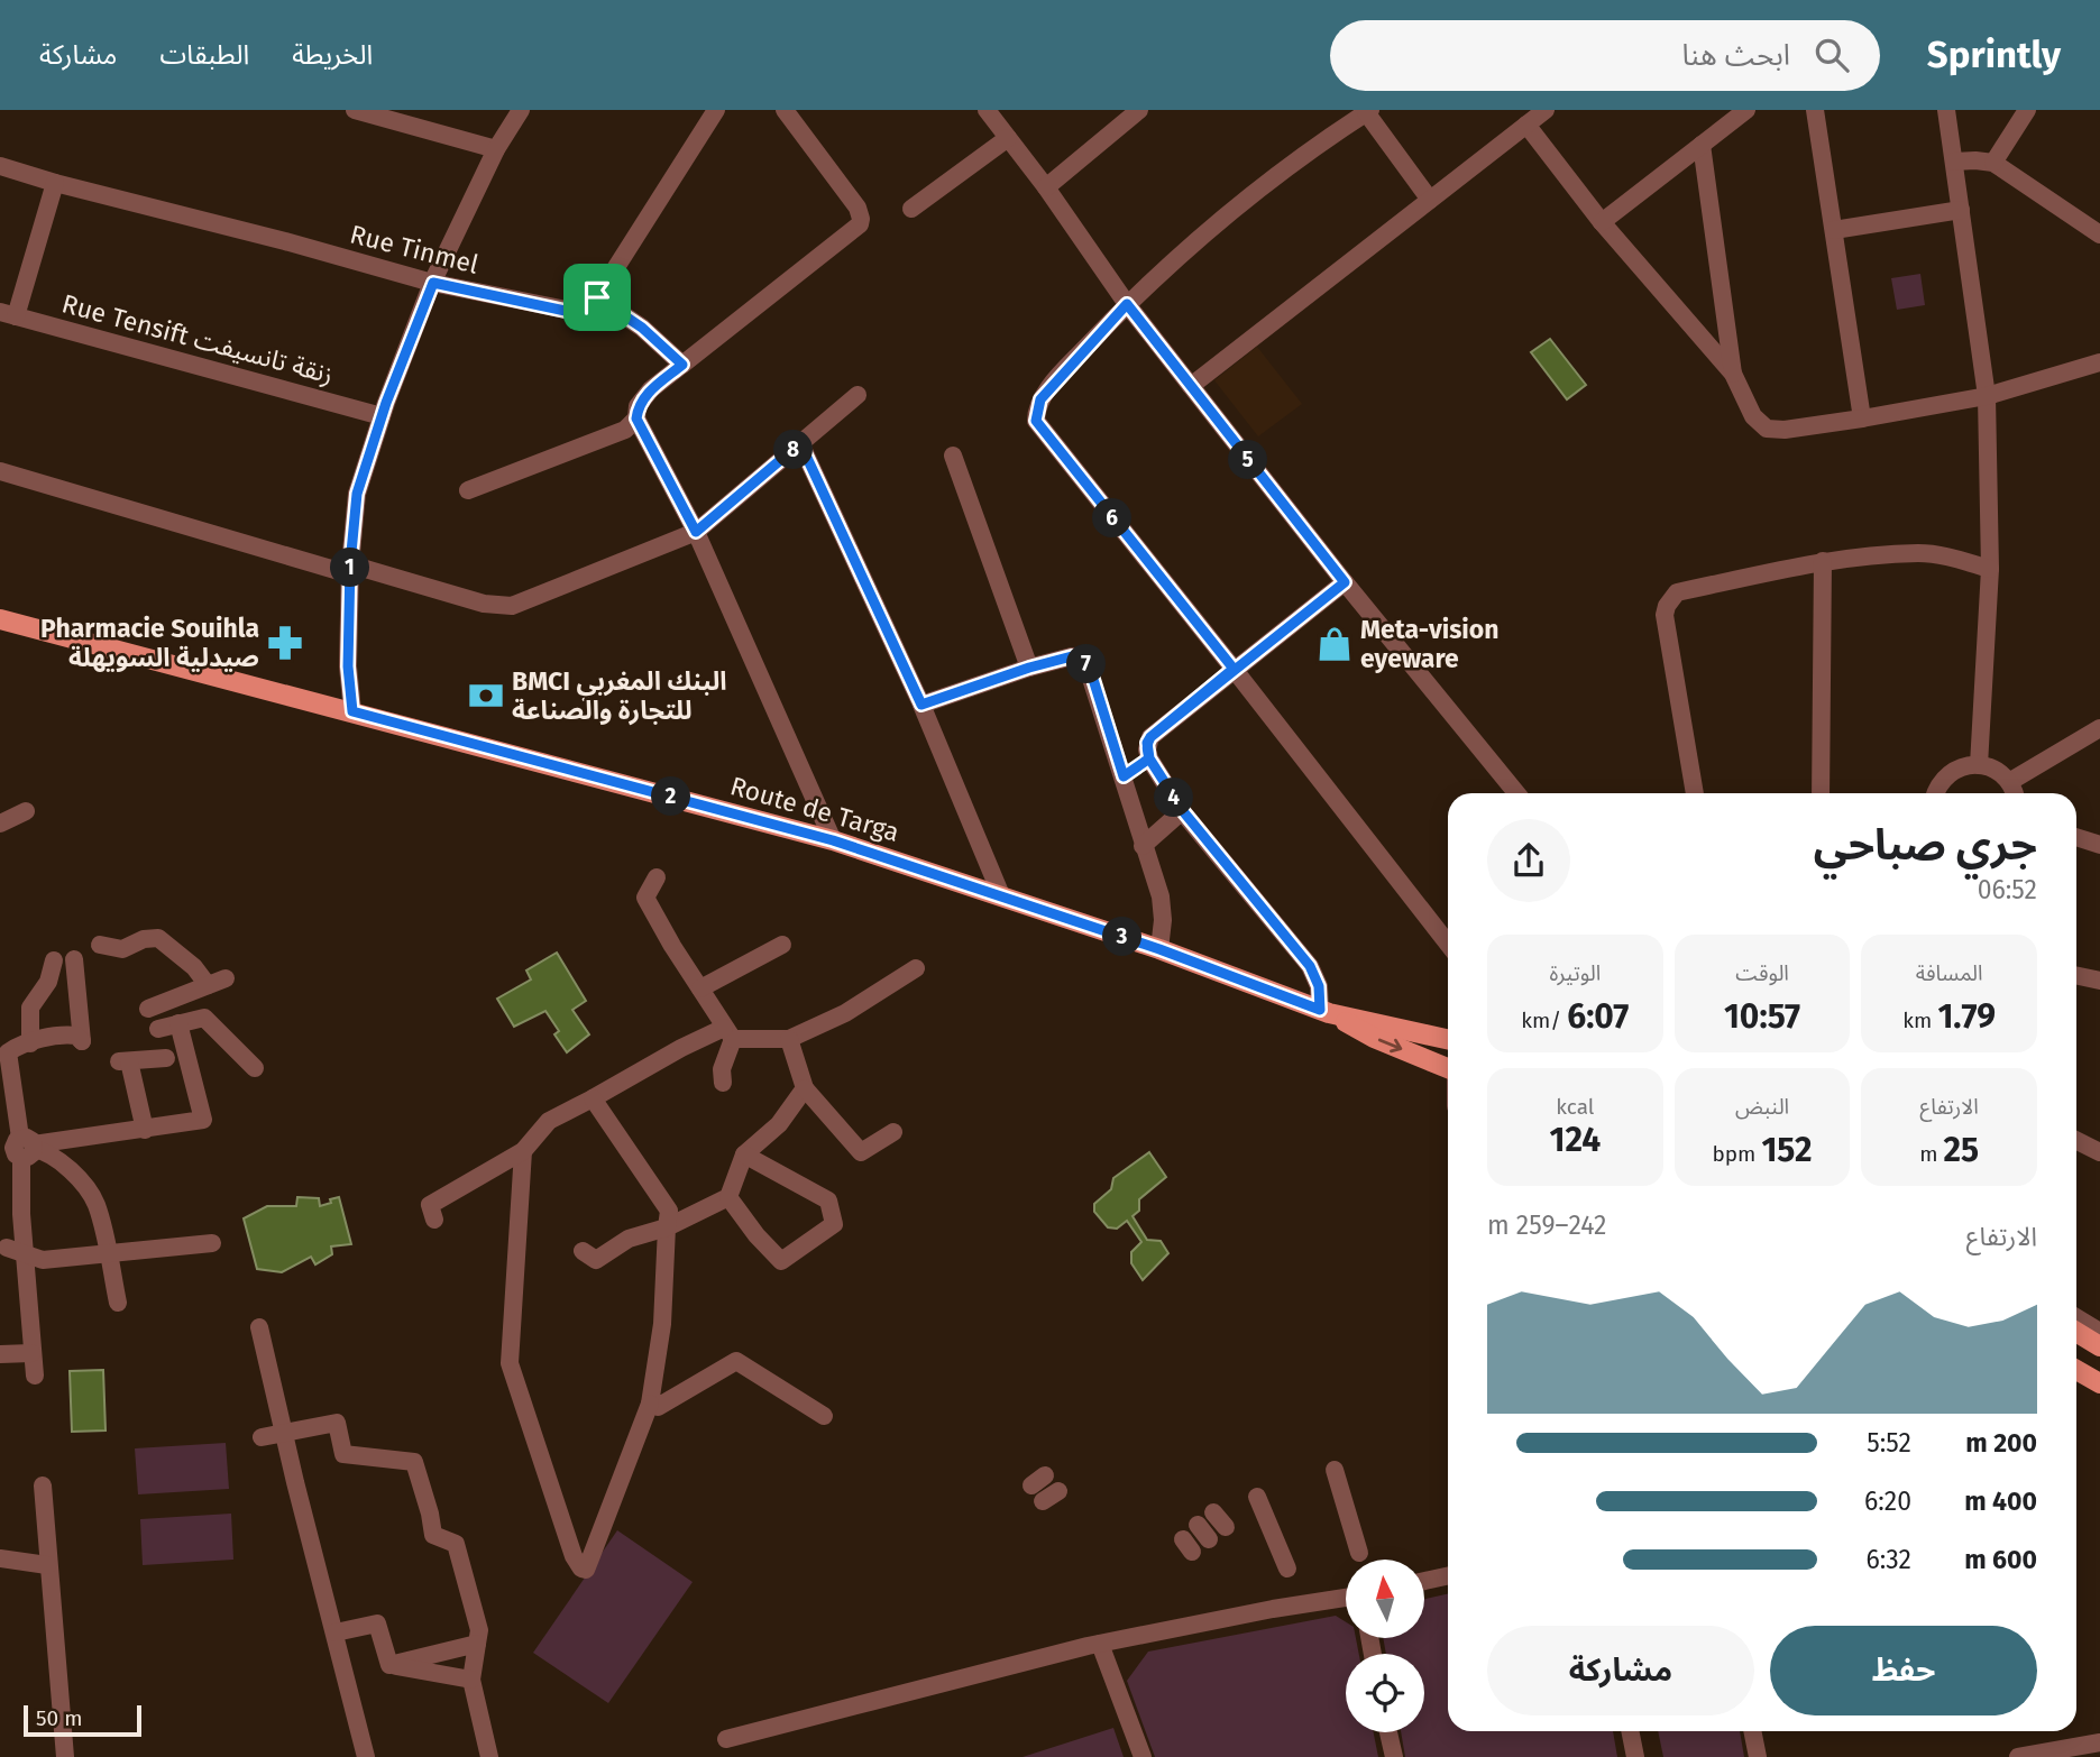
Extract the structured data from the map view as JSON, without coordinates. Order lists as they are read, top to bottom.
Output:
{
  "streets": {
    "main road": ["Route de Targa"],
    "street": ["Rue Tinmel", "Rue Tensift زنقة تانسيفت"]
  },
  "places": {
    "pharmacy": ["Pharmacie Souihla صيدلية السويهلة"],
    "shop": ["Meta-vision eyeware"],
    "bank": ["BMCI البنك المغربي للتجارة والصناعة"]
  },
  "scale_bar": "50 m",
  "north": "top",
  "page": {
    "header": "Sprintly",
    "search": "ابحث هنا",
    "nav": ["الخريطة", "الطبقات", "مشاركة"],
    "pins": [
      "8",
      "5",
      "6",
      "1",
      "7",
      "2",
      "4",
      "3"
    ],
    "heading": ["جري صباحي", "06:52"],
    "stats": [
      ["المسافة", "1.79 km"],
      ["الوقت", "10:57"],
      ["الوتيرة", "6:07 /km"],
      ["الارتفاع", "25 m"],
      ["النبض", "152 bpm"],
      ["kcal", "124"]
    ],
    "chart": ["الارتفاع", "242–259 m"],
    "list": [
      {
        "name": "200 m",
        "note": "5:52"
      },
      {
        "name": "400 m",
        "note": "6:20"
      },
      {
        "name": "600 m",
        "note": "6:32"
      }
    ],
    "buttons": ["حفظ", "مشاركة"],
    "scale": "50 m"
  }
}
